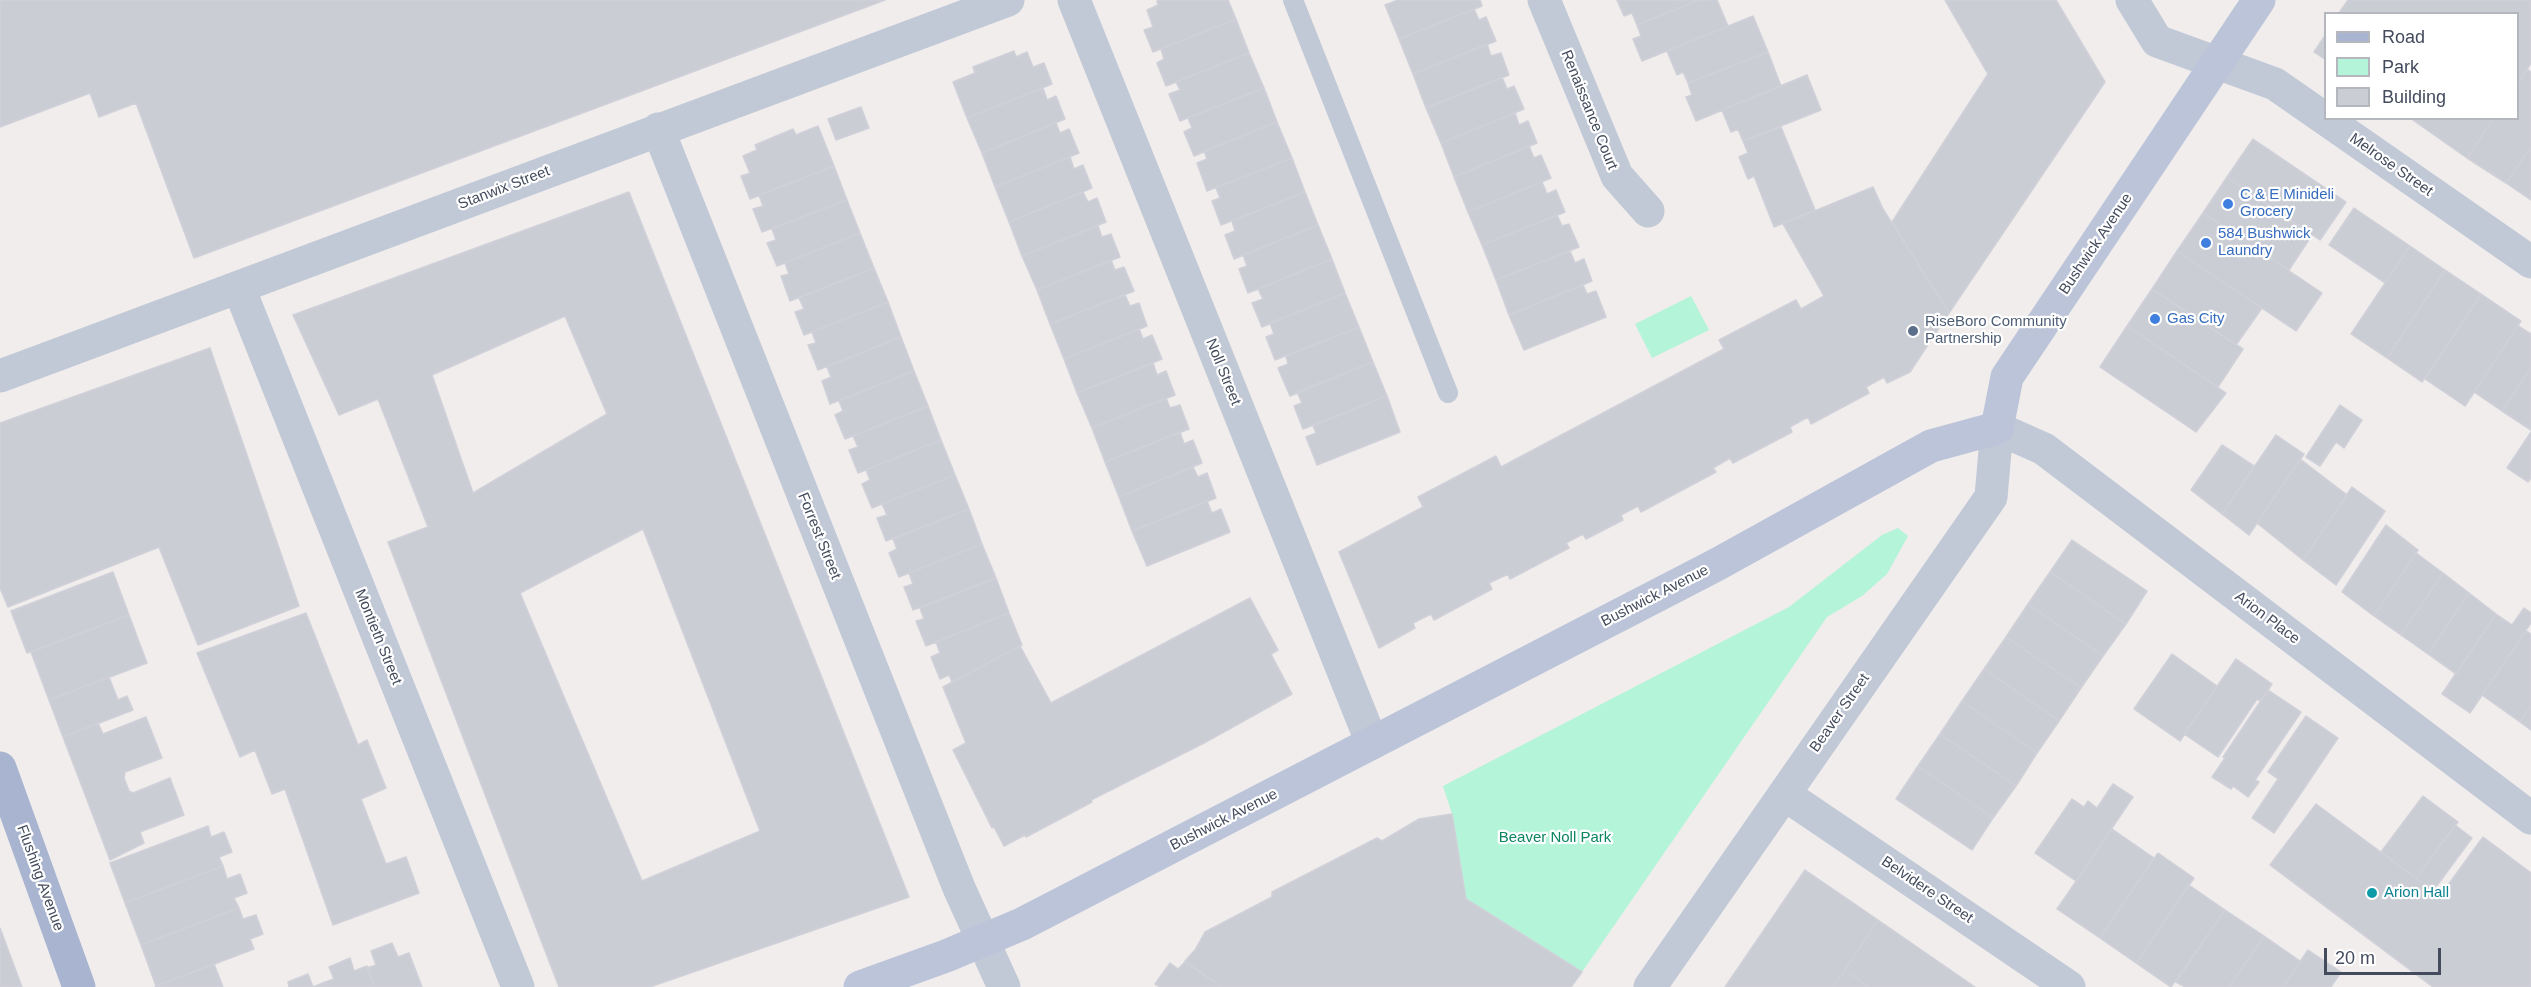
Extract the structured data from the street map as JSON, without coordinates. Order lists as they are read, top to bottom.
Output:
{
  "streets": {
    "main road": ["Bushwick Avenue", "Flushing Avenue"],
    "street": [
      "Renaissance Court",
      "Melrose Street",
      "Stanwix Street",
      "Noll Street",
      "Forrest Street",
      "Arion Place",
      "Montieth Street",
      "Beaver Street",
      "Belvidere Street"
    ]
  },
  "crossings": [
    ["Melrose Street", "Bushwick Avenue"],
    ["Stanwix Street", "Forrest Street"],
    ["Stanwix Street", "Montieth Street"],
    ["Bushwick Avenue", "Noll Street"],
    ["Bushwick Avenue", "Forrest Street"],
    ["Bushwick Avenue", "Arion Place"],
    ["Bushwick Avenue", "Beaver Street"],
    ["Arion Place", "Beaver Street"],
    ["Beaver Street", "Belvidere Street"]
  ],
  "parks": ["Beaver Noll Park"],
  "places": [
    "C & E Minideli Grocery",
    "584 Bushwick Laundry",
    "Gas City",
    "RiseBoro Community Partnership",
    "Arion Hall"
  ],
  "legend": ["Road", "Park", "Building"],
  "scale_bar": "20 m"
}
